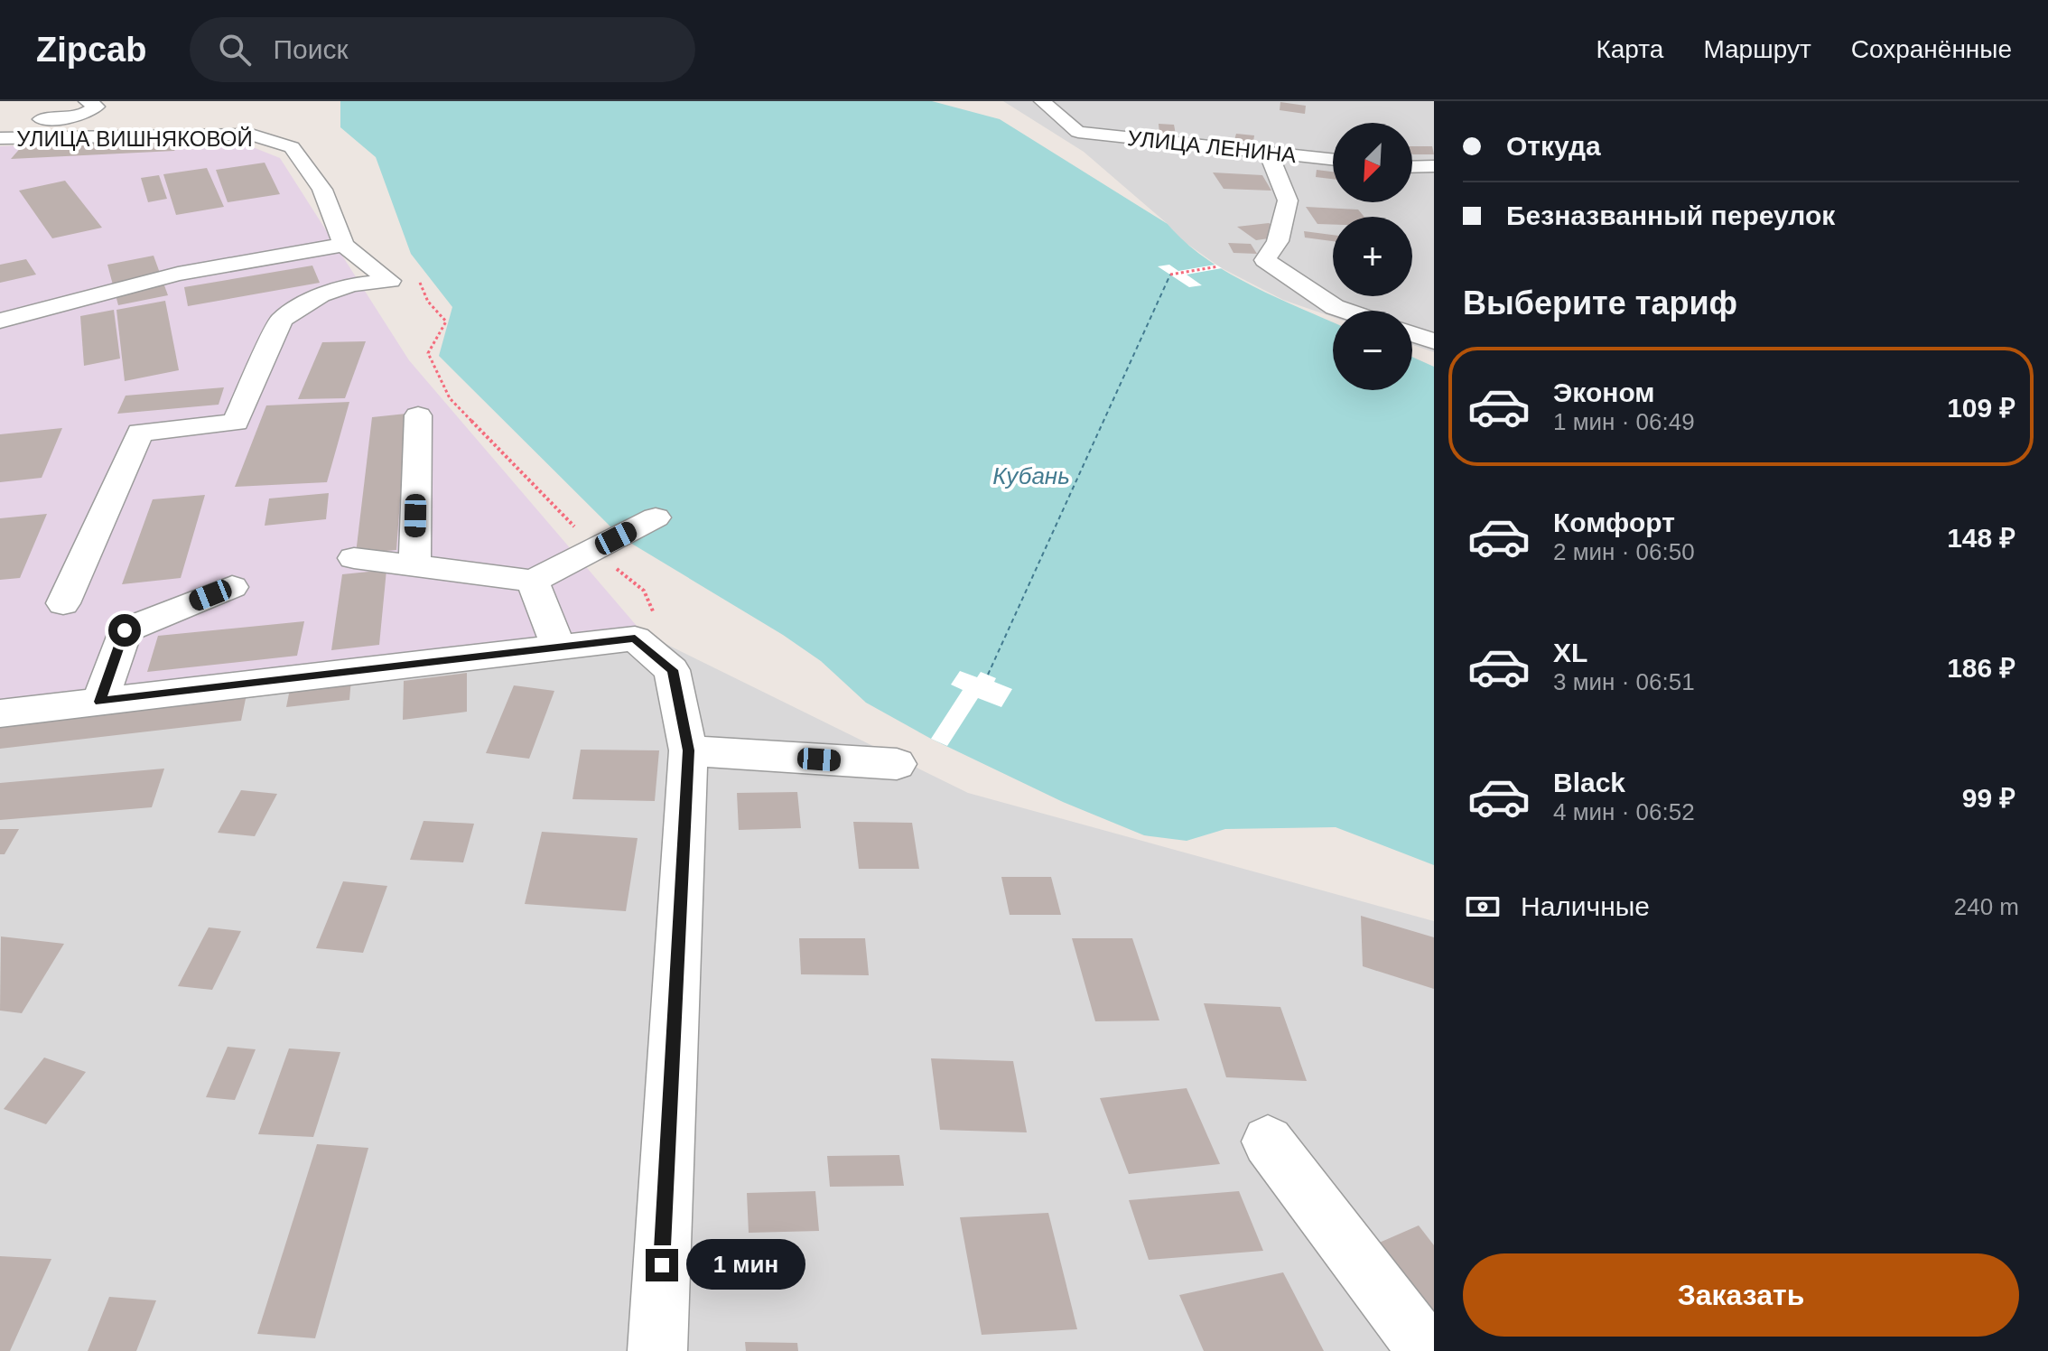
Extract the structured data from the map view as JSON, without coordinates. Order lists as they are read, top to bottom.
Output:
{
  "streets": {
    "street": ["УЛИЦА ВИШНЯКОВОЙ", "УЛИЦА ЛЕНИНА"]
  },
  "water": ["Кубань"],
  "north": "bottom left",
  "page": {
    "header": "Zipcab",
    "search": "Поиск",
    "nav": ["Карта", "Маршрут", "Сохранённые"],
    "banner": ["Откуда", "Безназванный переулок"],
    "map_buttons": ["+", "−"],
    "heading": "Выберите тариф",
    "list": [
      {
        "name": "Эконом",
        "note": "1 мин · 06:49",
        "value": "109 ₽"
      },
      {
        "name": "Комфорт",
        "note": "2 мин · 06:50",
        "value": "148 ₽"
      },
      {
        "name": "XL",
        "note": "3 мин · 06:51",
        "value": "186 ₽"
      },
      {
        "name": "Black",
        "note": "4 мин · 06:52",
        "value": "99 ₽"
      }
    ],
    "pay": ["Наличные", "240 m"],
    "bubble": "1 мин",
    "buttons": "Заказать"
  }
}
